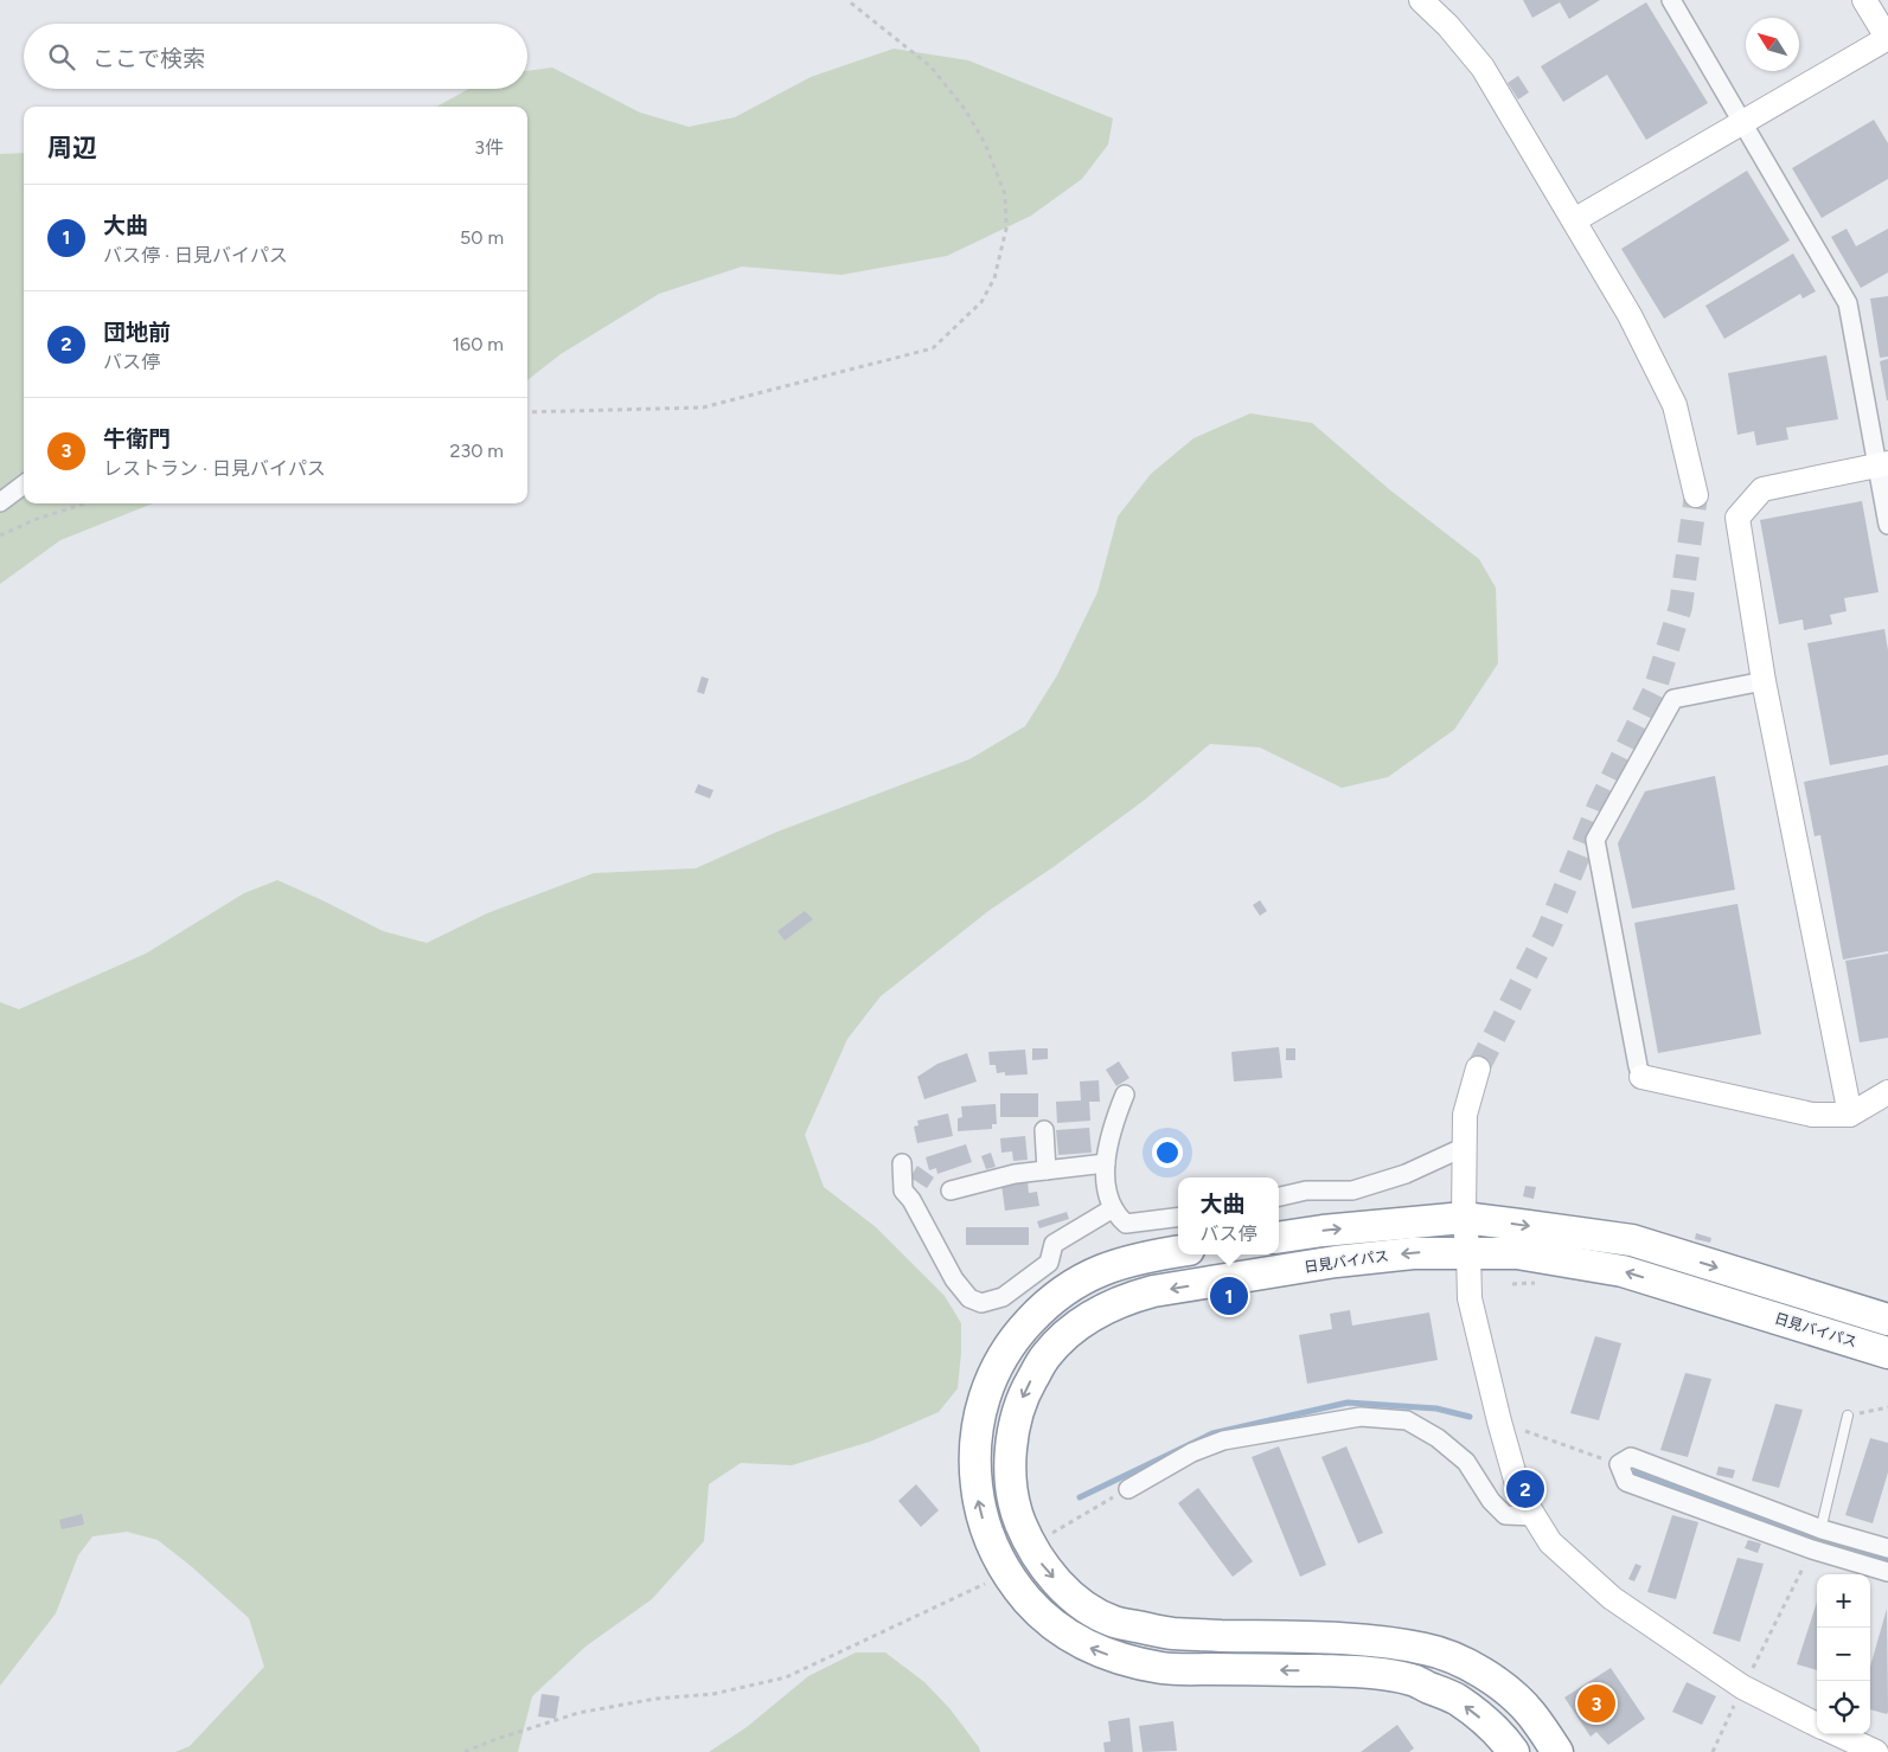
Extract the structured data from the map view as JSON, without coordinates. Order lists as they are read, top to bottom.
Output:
{
  "streets": {
    "highway": ["日見バイパス"]
  },
  "north": "top left",
  "page": {
    "search": "ここで検索",
    "heading": ["周辺", "3件"],
    "list": [
      {
        "mark": "1",
        "name": "大曲",
        "note": "バス停 · 日見バイパス",
        "value": "50 m"
      },
      {
        "mark": "2",
        "name": "団地前",
        "note": "バス停",
        "value": "160 m"
      },
      {
        "mark": "3",
        "name": "牛衛門",
        "note": "レストラン · 日見バイパス",
        "value": "230 m"
      }
    ],
    "popup": ["大曲", "バス停"],
    "pins": ["1", "2", "3"],
    "map_buttons": ["+", "−"]
  }
}
